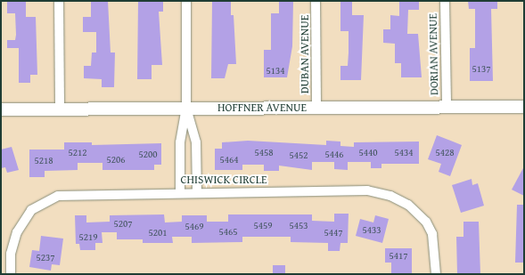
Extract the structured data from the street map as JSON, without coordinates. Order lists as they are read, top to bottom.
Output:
{
  "streets": {
    "main road": ["HOFFNER AVENUE"],
    "street": ["DUBAN AVENUE", "DORIAN AVENUE", "CHISWICK CIRCLE"]
  },
  "crossings": [
    ["DUBAN AVENUE", "HOFFNER AVENUE"],
    ["DORIAN AVENUE", "HOFFNER AVENUE"]
  ],
  "house_numbers": [
    "5137",
    "5134",
    "5212",
    "5458",
    "5440",
    "5434",
    "5428",
    "5200",
    "5446",
    "5452",
    "5206",
    "5464",
    "5218",
    "5207",
    "5459",
    "5453",
    "5469",
    "5433",
    "5465",
    "5201",
    "5447",
    "5219",
    "5417",
    "5237"
  ]
}
